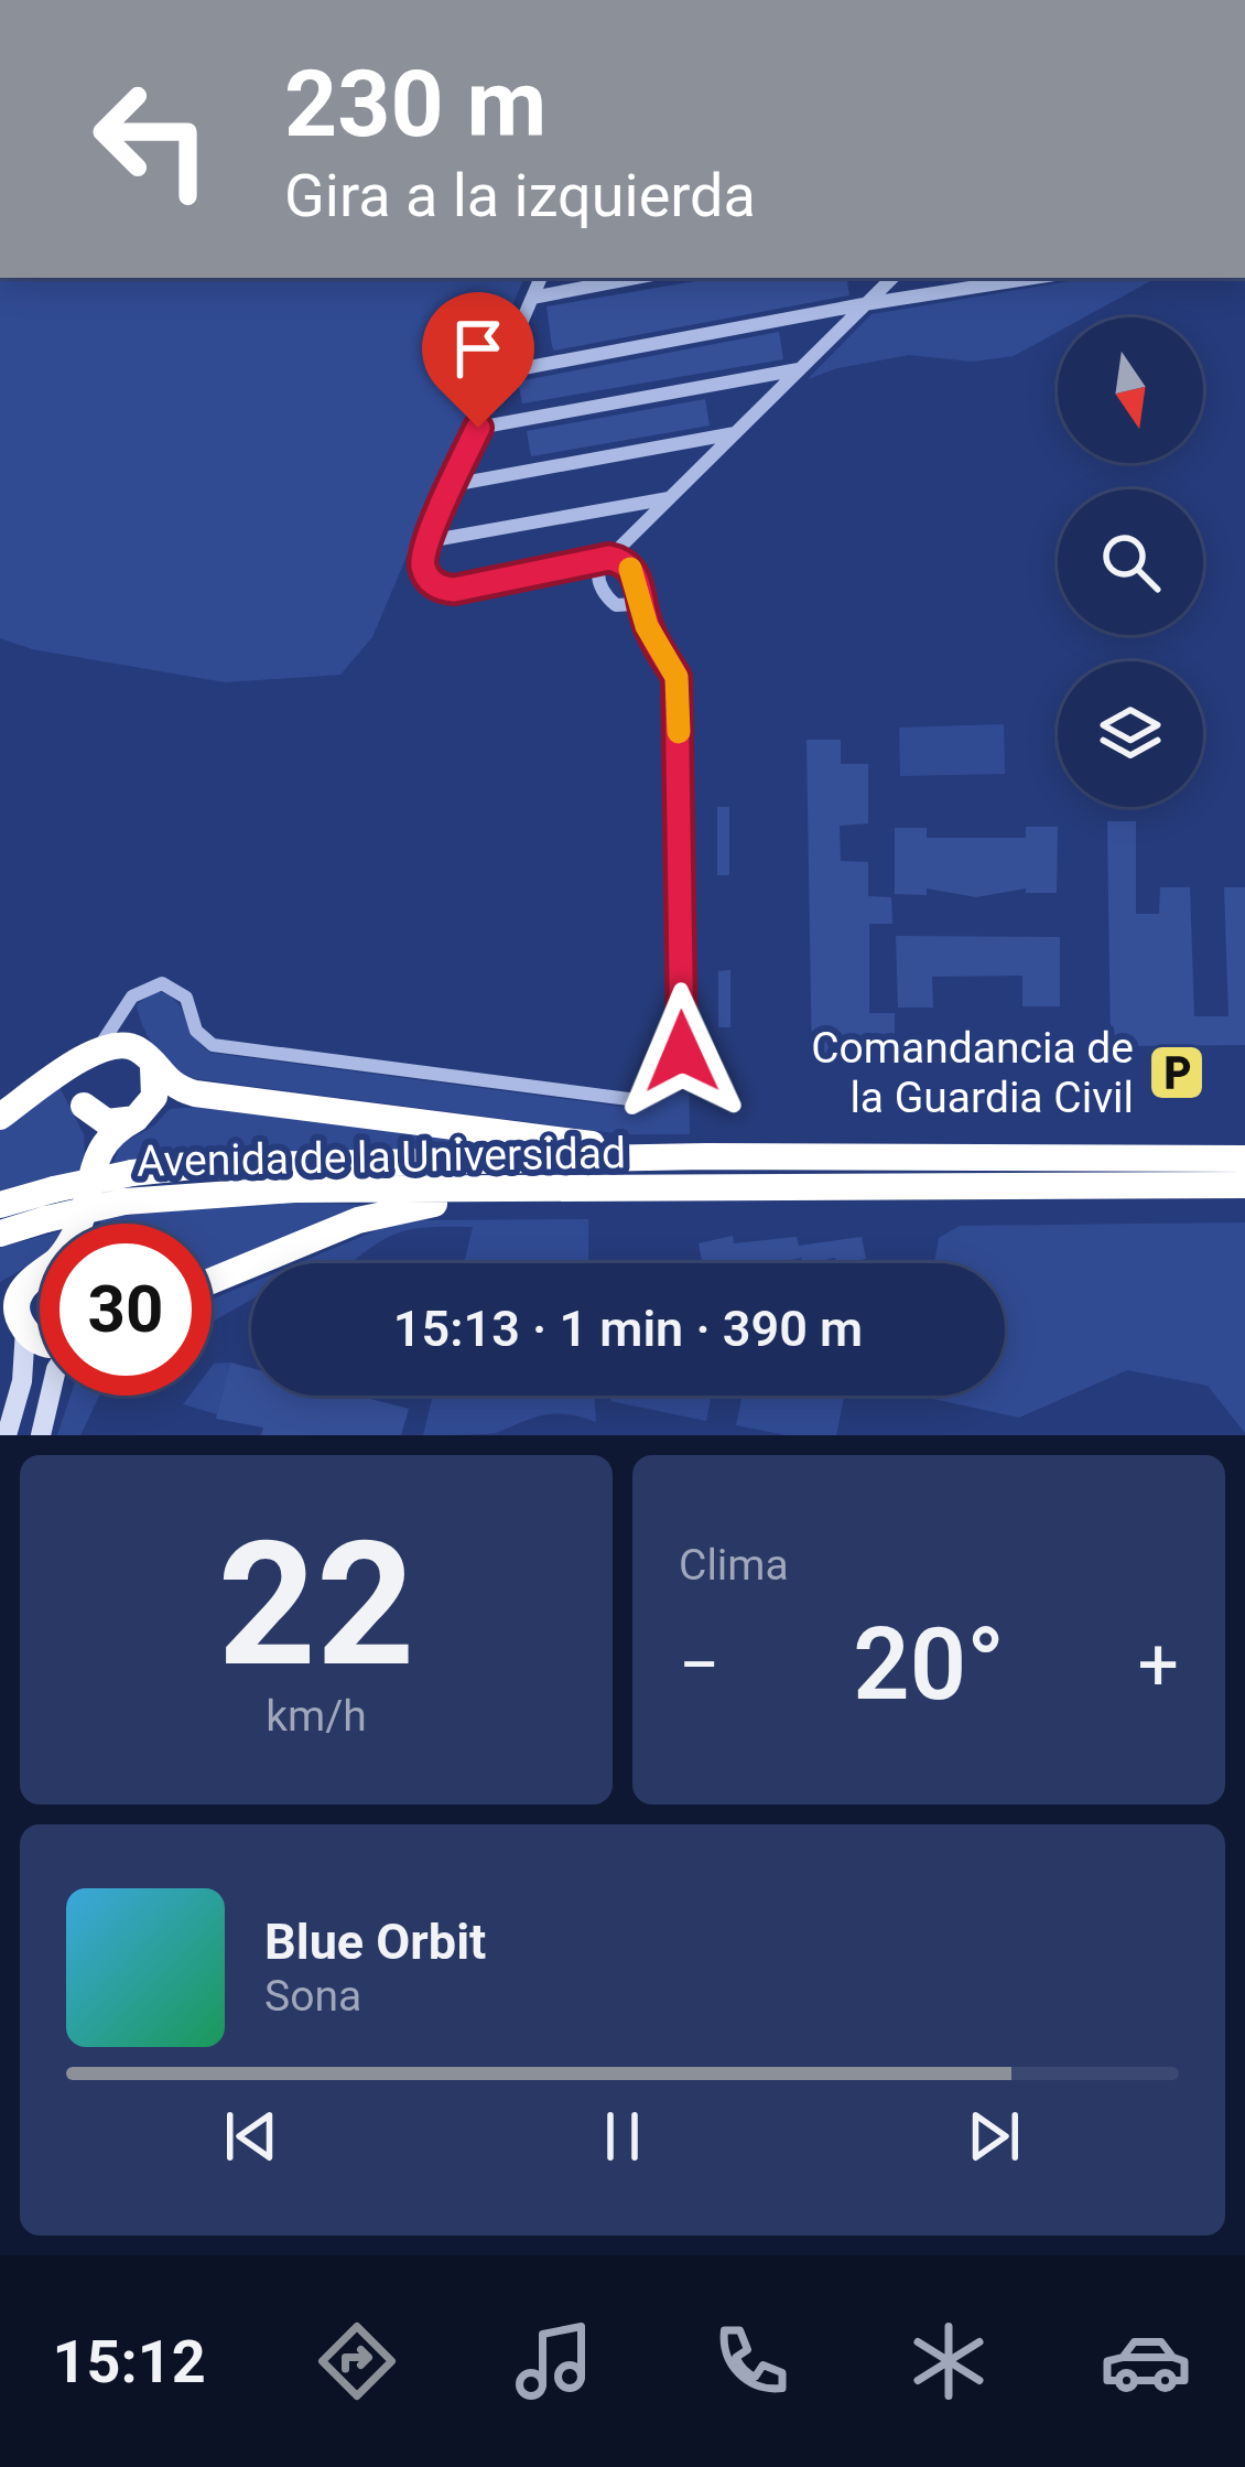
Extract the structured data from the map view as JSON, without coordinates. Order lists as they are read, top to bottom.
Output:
{
  "streets": {
    "highway": ["Avenida de la Universidad"]
  },
  "places": {
    "parking": ["Comandancia de la Guardia Civil"]
  },
  "north": "bottom",
  "page": {
    "turn": ["230 m", "Gira a la izquierda"],
    "limit": "30",
    "trip": "15:13 · 1 min · 390 m",
    "tile": [
      ["22", "km/h"],
      "Clima"
    ],
    "heat": ["−", "20°", "+"],
    "song": ["Blue Orbit", "Sona"],
    "tabs": "15:12"
  }
}
